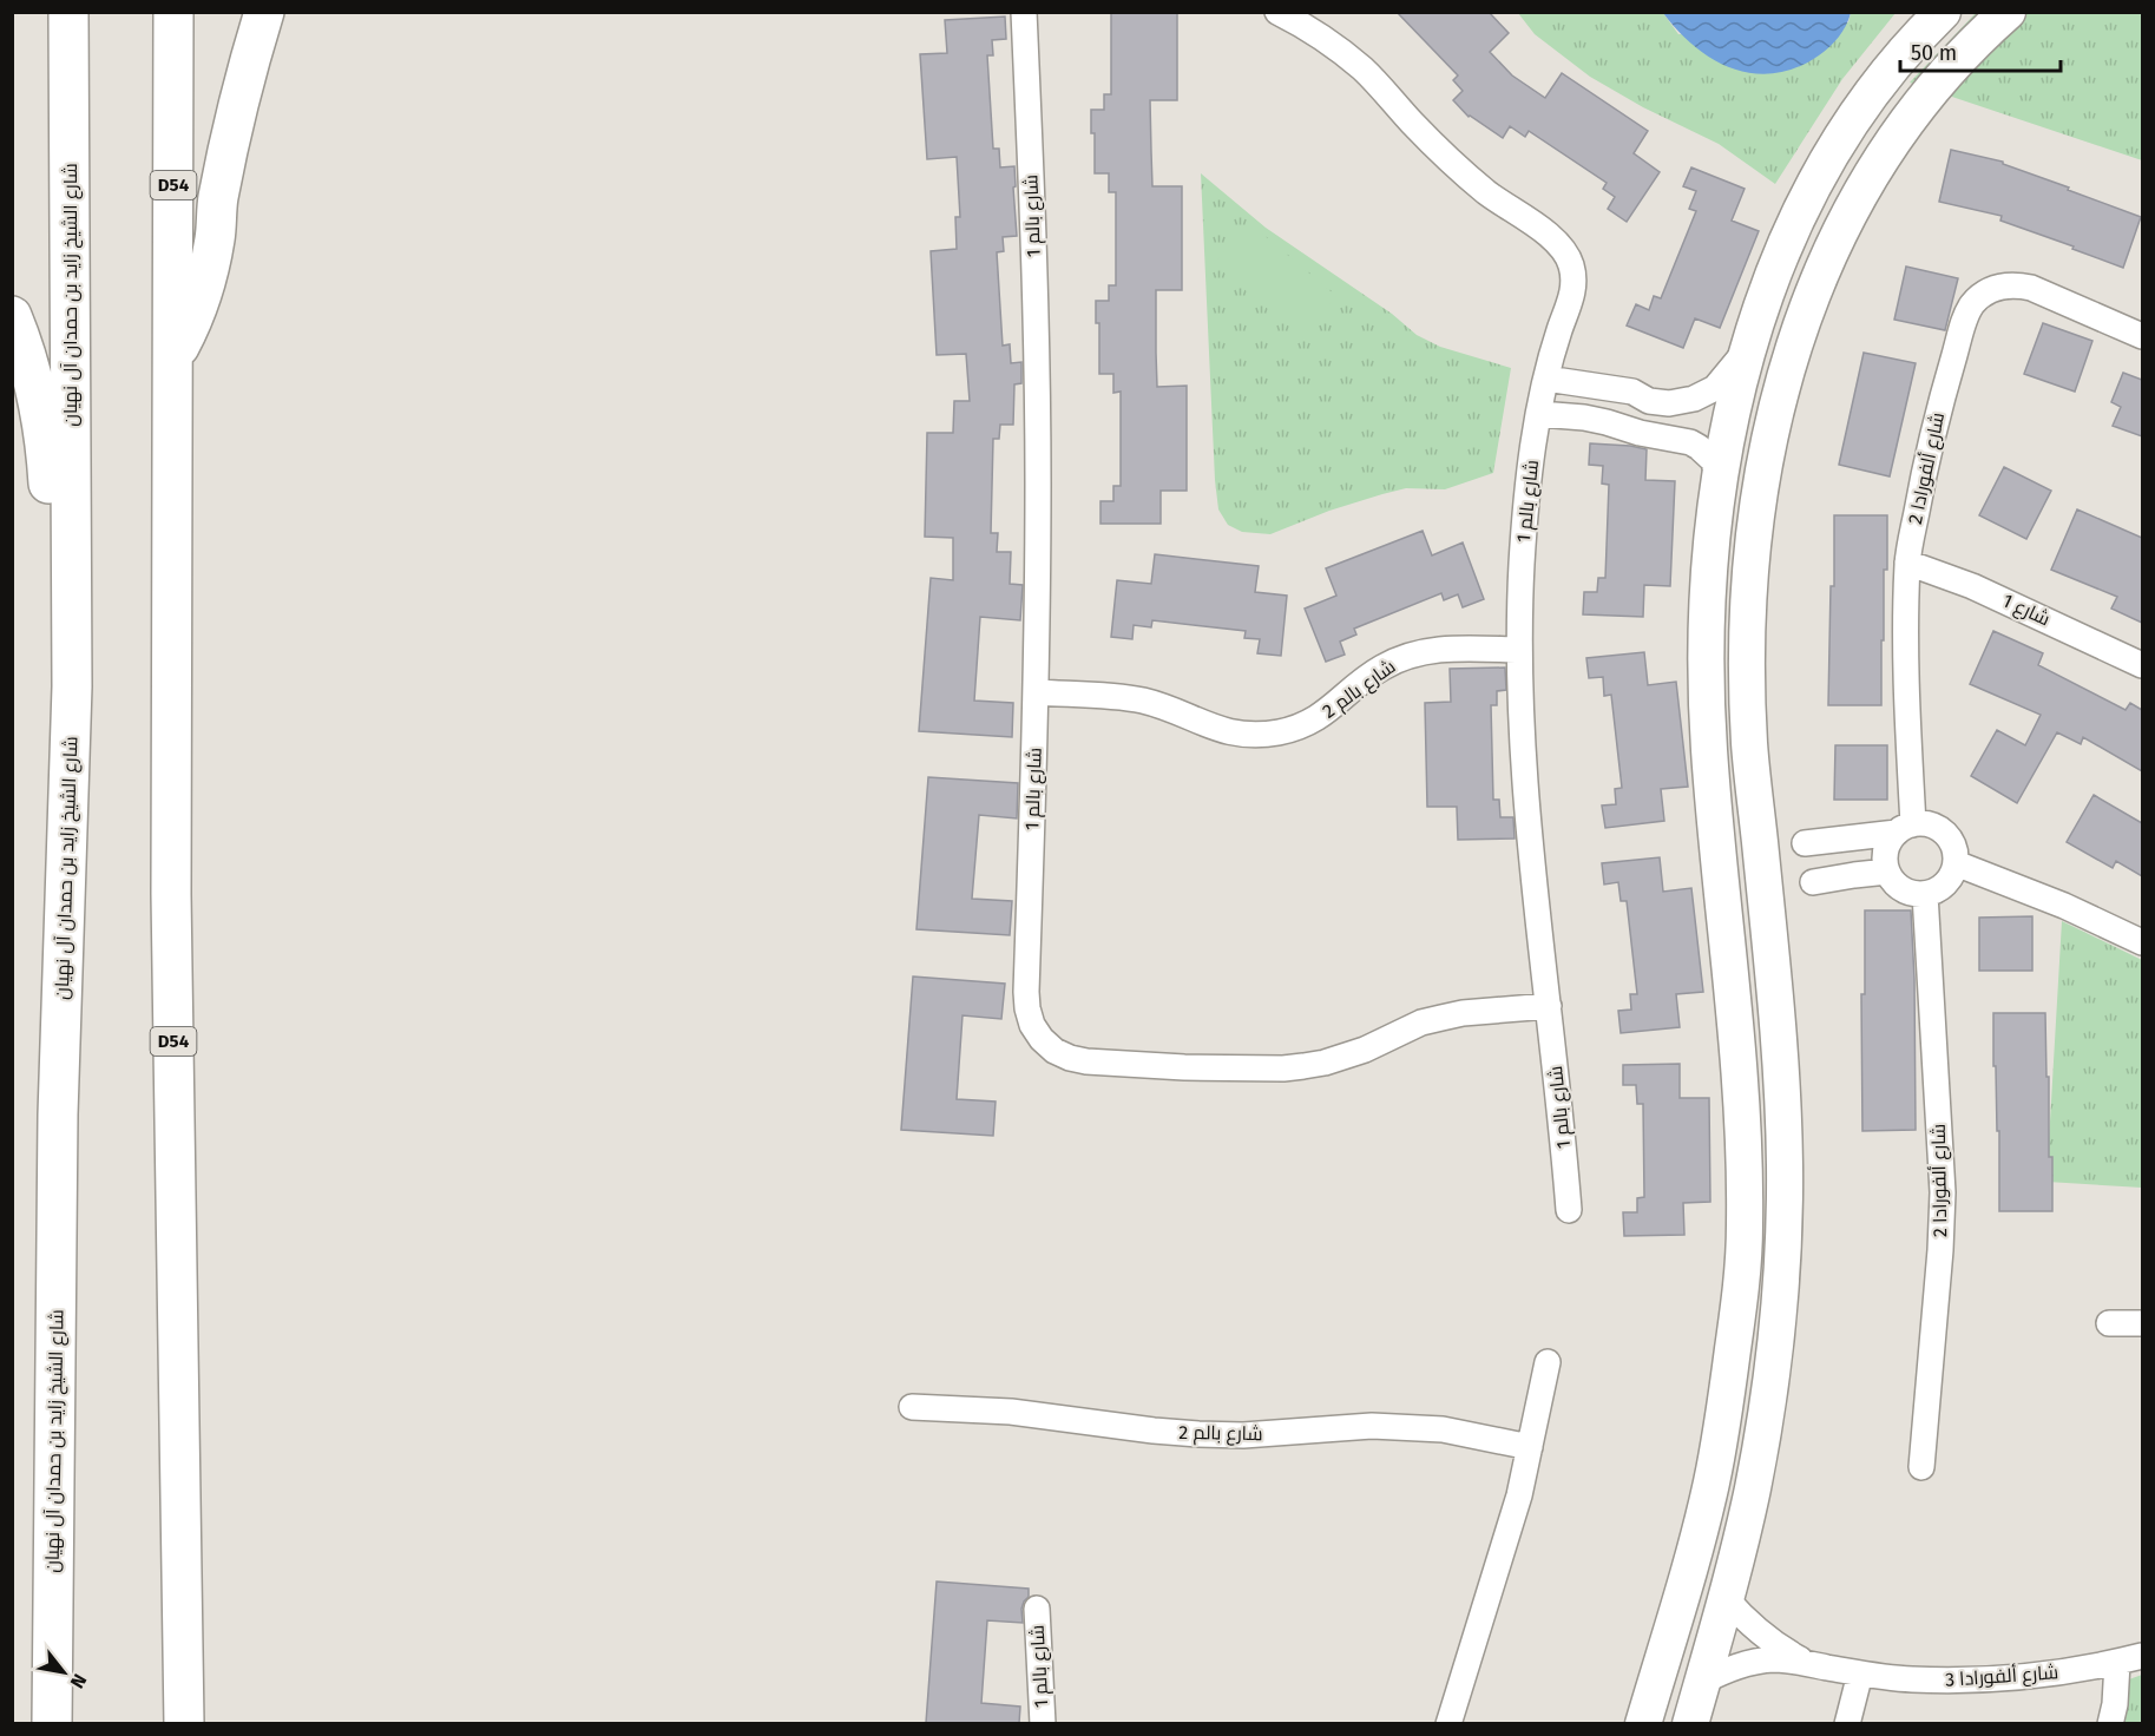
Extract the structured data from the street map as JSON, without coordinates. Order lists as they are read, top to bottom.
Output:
{
  "streets": {
    "main road": ["D54", "شارع الشيخ زايد بن حمدان آل نهيان"],
    "street": [
      "شارع بالم 1",
      "شارع ألفورادا 2",
      "شارع 1",
      "شارع بالم 2",
      "شارع ألفورادا 3"
    ]
  },
  "crossings": [
    ["شارع بالم 1", "شارع بالم 2"],
    ["شارع ألفورادا 2", "شارع 1"]
  ],
  "scale_bar": "50 m",
  "north": "bottom right"
}
